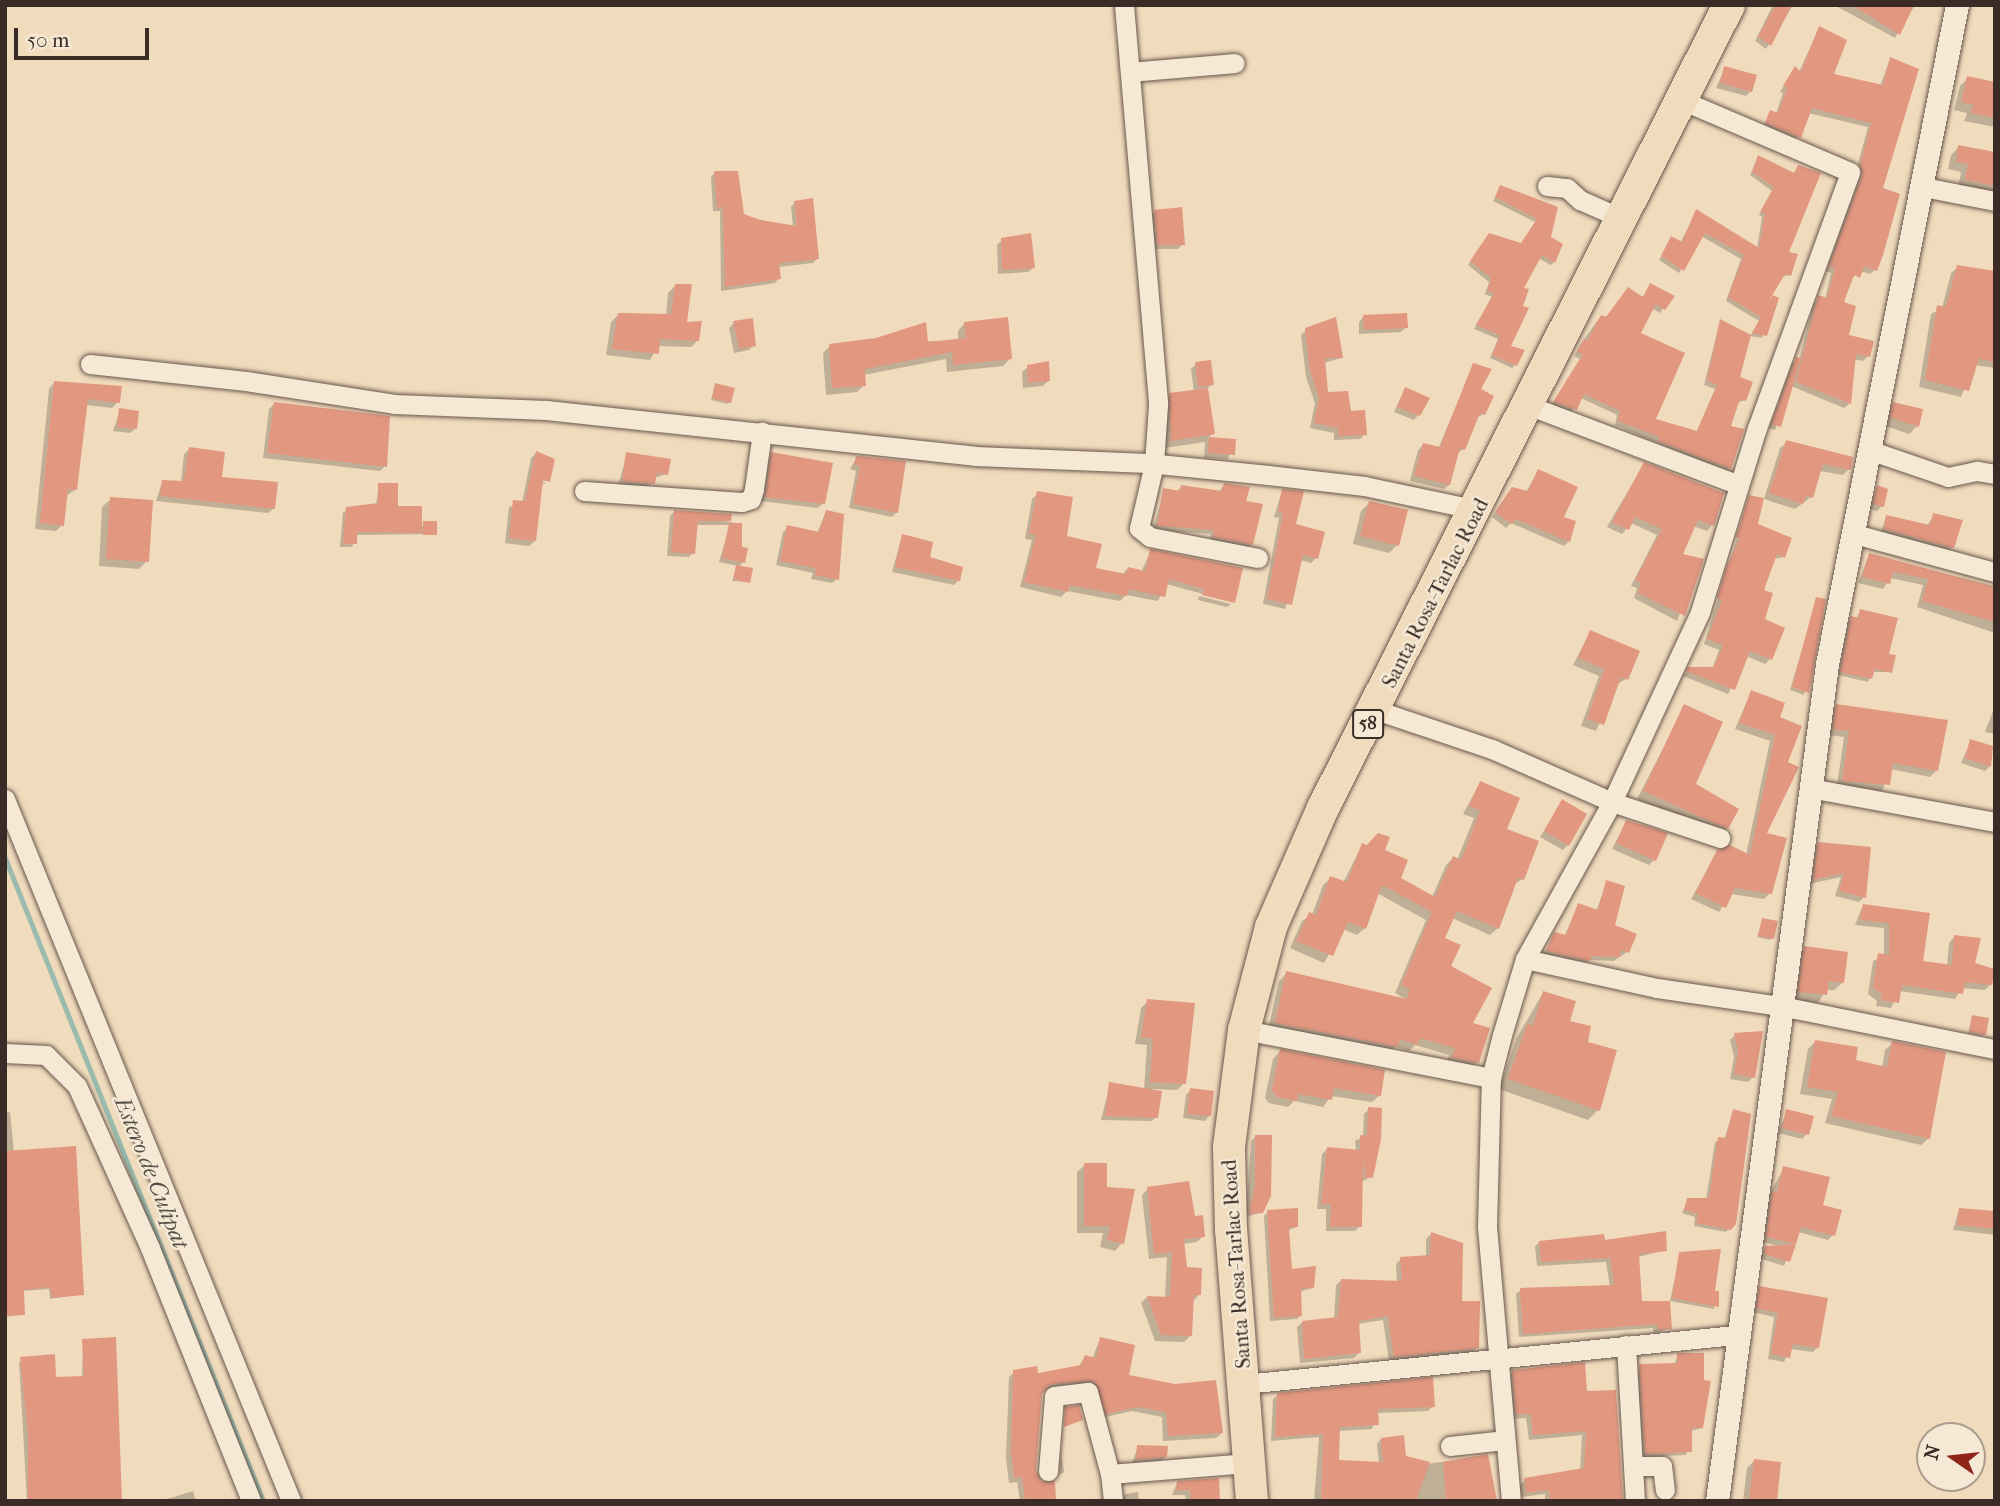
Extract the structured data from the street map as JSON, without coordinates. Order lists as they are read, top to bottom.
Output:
{
  "streets": {
    "highway": ["Santa Rosa-Tarlac Road", "58"]
  },
  "water": ["Estero de Culipat"],
  "scale_bar": "50 m",
  "north": "left"
}
